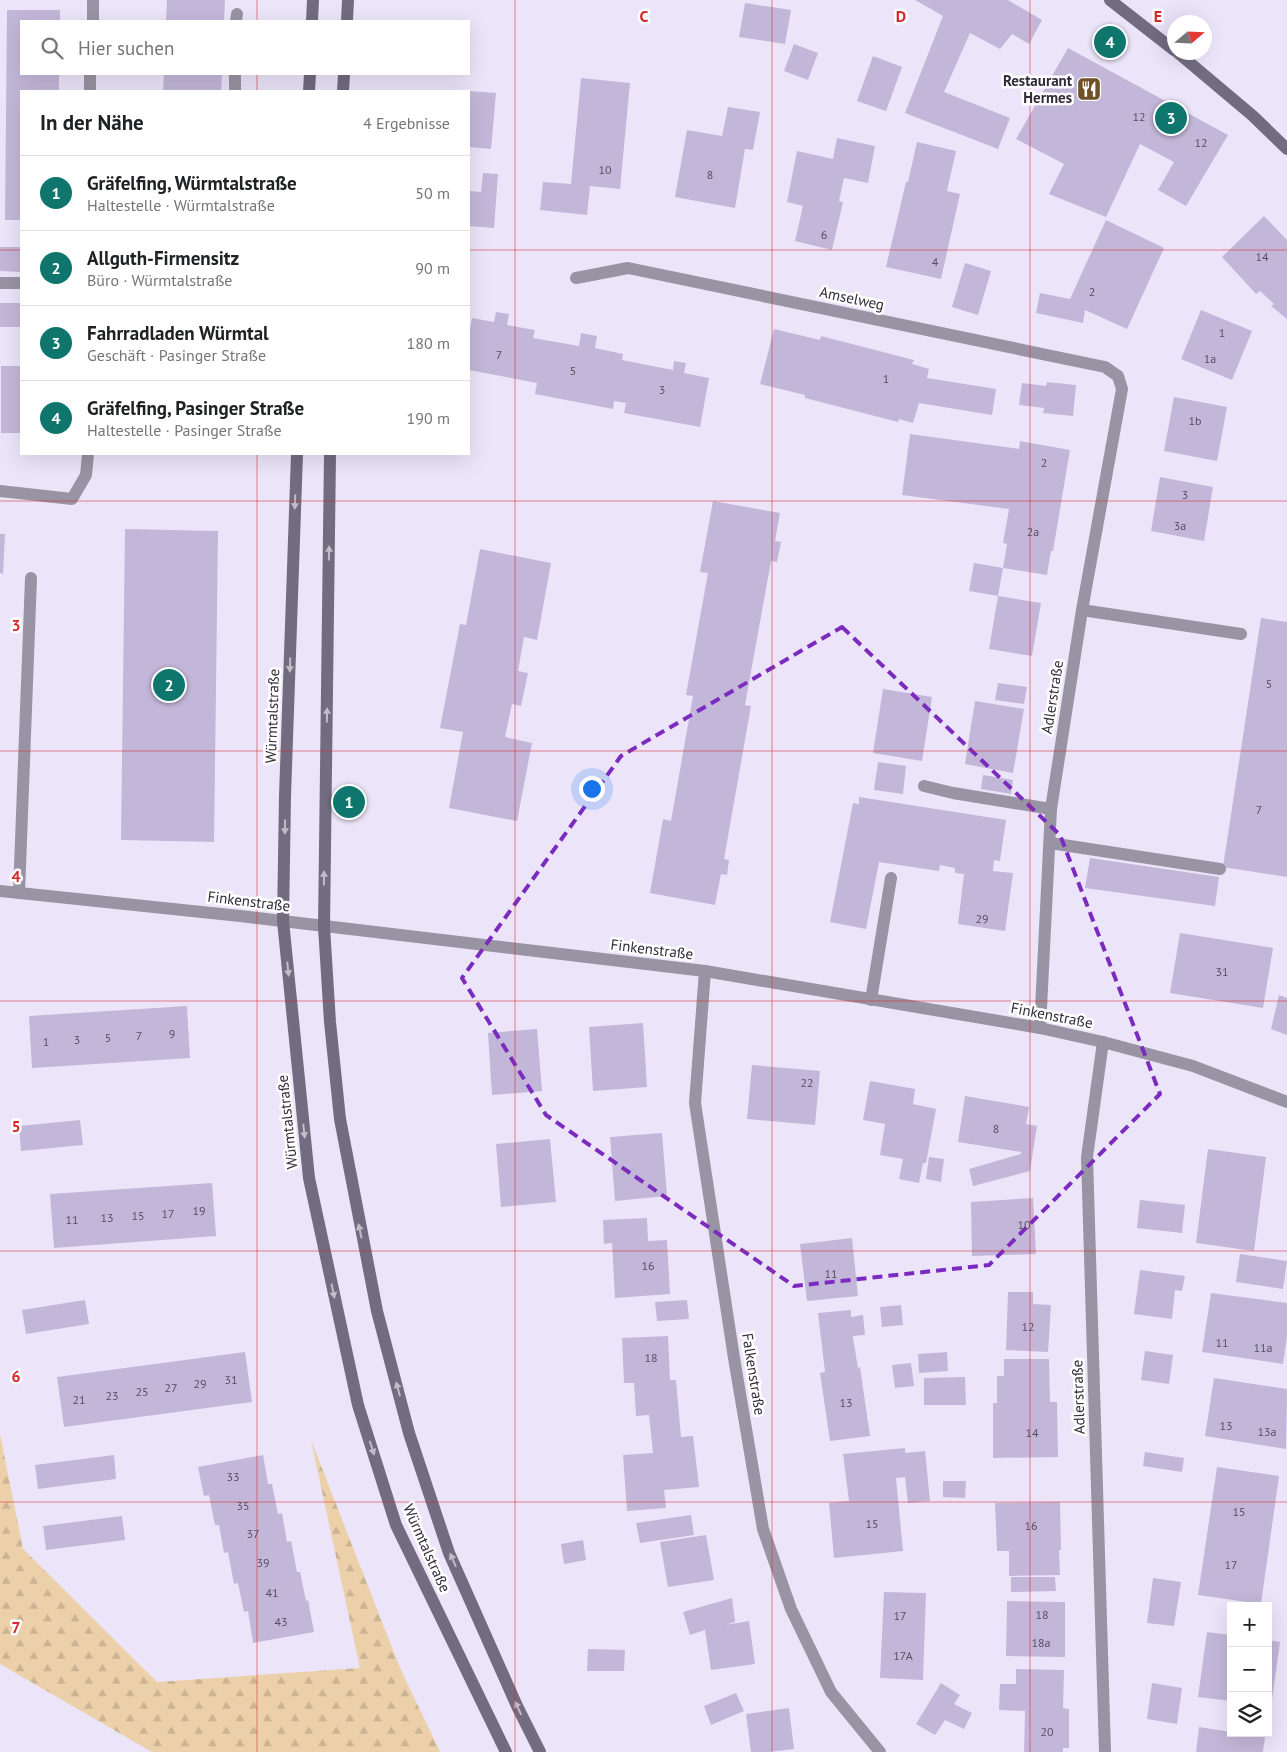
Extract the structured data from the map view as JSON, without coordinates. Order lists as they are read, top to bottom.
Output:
{
  "streets": {
    "main road": ["Würmtalstraße"],
    "street": [
      "Amselweg",
      "Adlerstraße",
      "Finkenstraße",
      "Falkenstraße"
    ]
  },
  "crossings": [
    ["Amselweg", "Adlerstraße"],
    ["Adlerstraße", "Finkenstraße"],
    ["Würmtalstraße", "Finkenstraße"],
    ["Finkenstraße", "Falkenstraße"]
  ],
  "places": {
    "restaurant": ["Restaurant Hermes"]
  },
  "house_numbers": [
    "12",
    "12",
    "10",
    "8",
    "6",
    "14",
    "4",
    "2",
    "1",
    "7",
    "1a",
    "5",
    "1",
    "3",
    "1b",
    "2",
    "3",
    "3a",
    "2a",
    "5",
    "7",
    "29",
    "31",
    "9",
    "7",
    "5",
    "3",
    "1",
    "22",
    "8",
    "19",
    "17",
    "15",
    "13",
    "11",
    "10",
    "16",
    "11",
    "12",
    "11",
    "11a",
    "18",
    "31",
    "29",
    "27",
    "25",
    "23",
    "21",
    "13",
    "13",
    "13a",
    "14",
    "33",
    "35",
    "15",
    "15",
    "16",
    "37",
    "39",
    "17",
    "41",
    "18",
    "17",
    "43",
    "18a",
    "17A",
    "20"
  ],
  "north": "right",
  "page": {
    "search": "Hier suchen",
    "pins": [
      "4",
      "3",
      "2",
      "1"
    ],
    "heading": ["In der Nähe", "4 Ergebnisse"],
    "list": [
      {
        "mark": "1",
        "name": "Gräfelfing, Würmtalstraße",
        "note": "Haltestelle · Würmtalstraße",
        "value": "50 m"
      },
      {
        "mark": "2",
        "name": "Allguth-Firmensitz",
        "note": "Büro · Würmtalstraße",
        "value": "90 m"
      },
      {
        "mark": "3",
        "name": "Fahrradladen Würmtal",
        "note": "Geschäft · Pasinger Straße",
        "value": "180 m"
      },
      {
        "mark": "4",
        "name": "Gräfelfing, Pasinger Straße",
        "note": "Haltestelle · Pasinger Straße",
        "value": "190 m"
      }
    ],
    "map_buttons": ["+", "−"]
  },
  "grid": {
    "columns": ["C", "D", "E"],
    "rows": [
      "3",
      "4",
      "5",
      "6",
      "7"
    ]
  }
}
